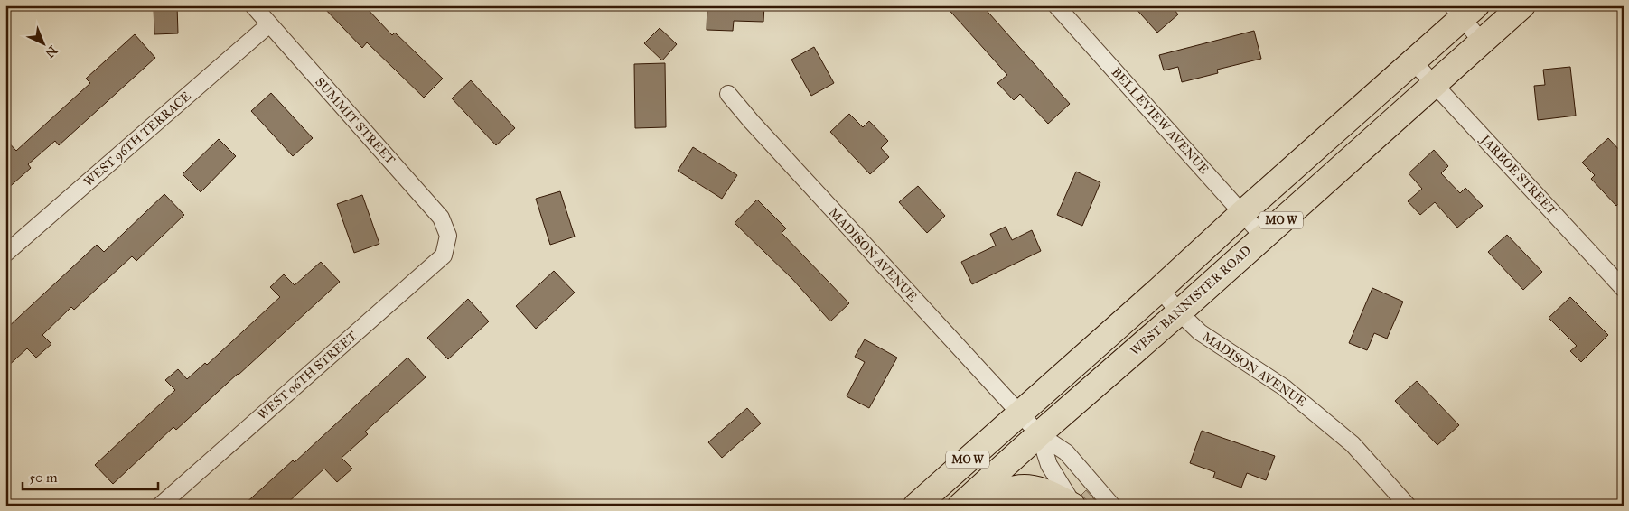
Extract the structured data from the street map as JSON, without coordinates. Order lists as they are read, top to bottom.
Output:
{
  "streets": {
    "main road": ["MO W", "WEST BANNISTER ROAD"],
    "street": [
      "SUMMIT STREET",
      "BELLEVIEW AVENUE",
      "WEST 96TH TERRACE",
      "JARBOE STREET",
      "MADISON AVENUE",
      "WEST 96TH STREET"
    ]
  },
  "crossings": [
    ["SUMMIT STREET", "WEST 96TH TERRACE"],
    ["SUMMIT STREET", "WEST 96TH STREET"],
    ["BELLEVIEW AVENUE", "MO W"],
    ["BELLEVIEW AVENUE", "WEST BANNISTER ROAD"],
    ["JARBOE STREET", "MO W"],
    ["JARBOE STREET", "WEST BANNISTER ROAD"],
    ["MO W", "MADISON AVENUE"],
    ["MADISON AVENUE", "WEST BANNISTER ROAD"]
  ],
  "scale_bar": "50 m",
  "north": "bottom right"
}
